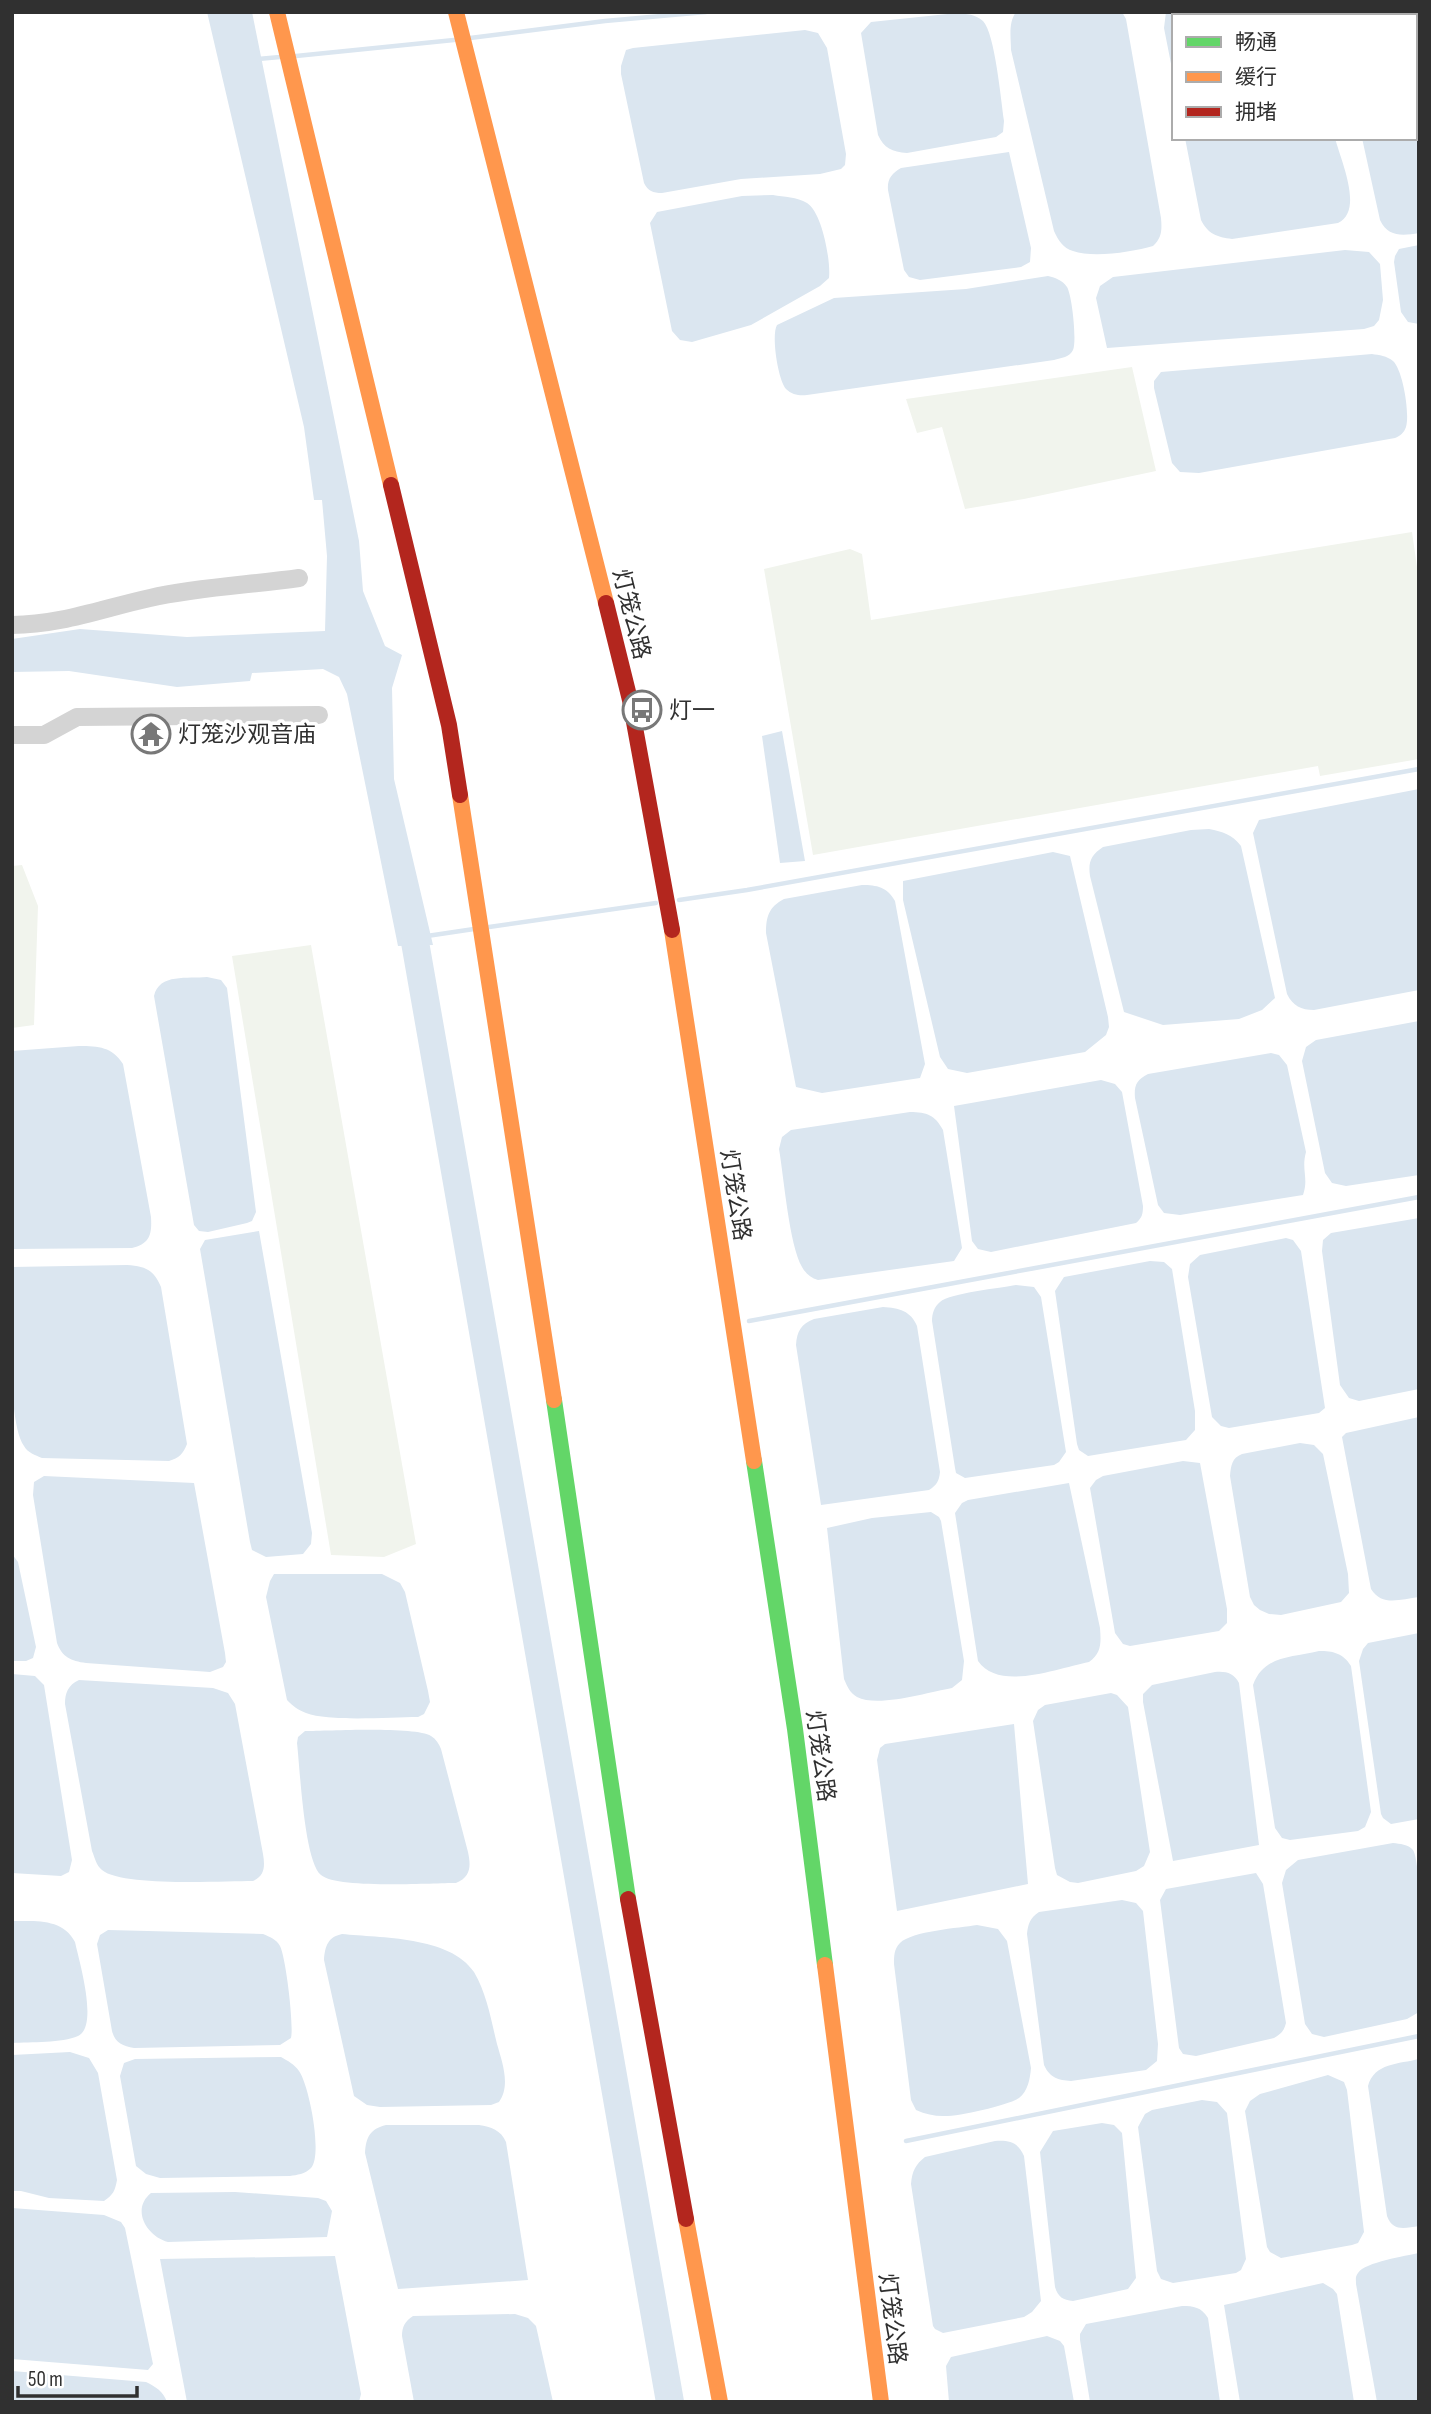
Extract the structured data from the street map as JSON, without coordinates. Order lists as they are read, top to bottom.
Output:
{
  "streets": {
    "street": ["灯笼公路"]
  },
  "places": {
    "bus stop": ["灯一"],
    "temple": ["灯笼沙观音庙"]
  },
  "legend": ["畅通", "缓行", "拥堵"],
  "scale_bar": "50 m"
}
